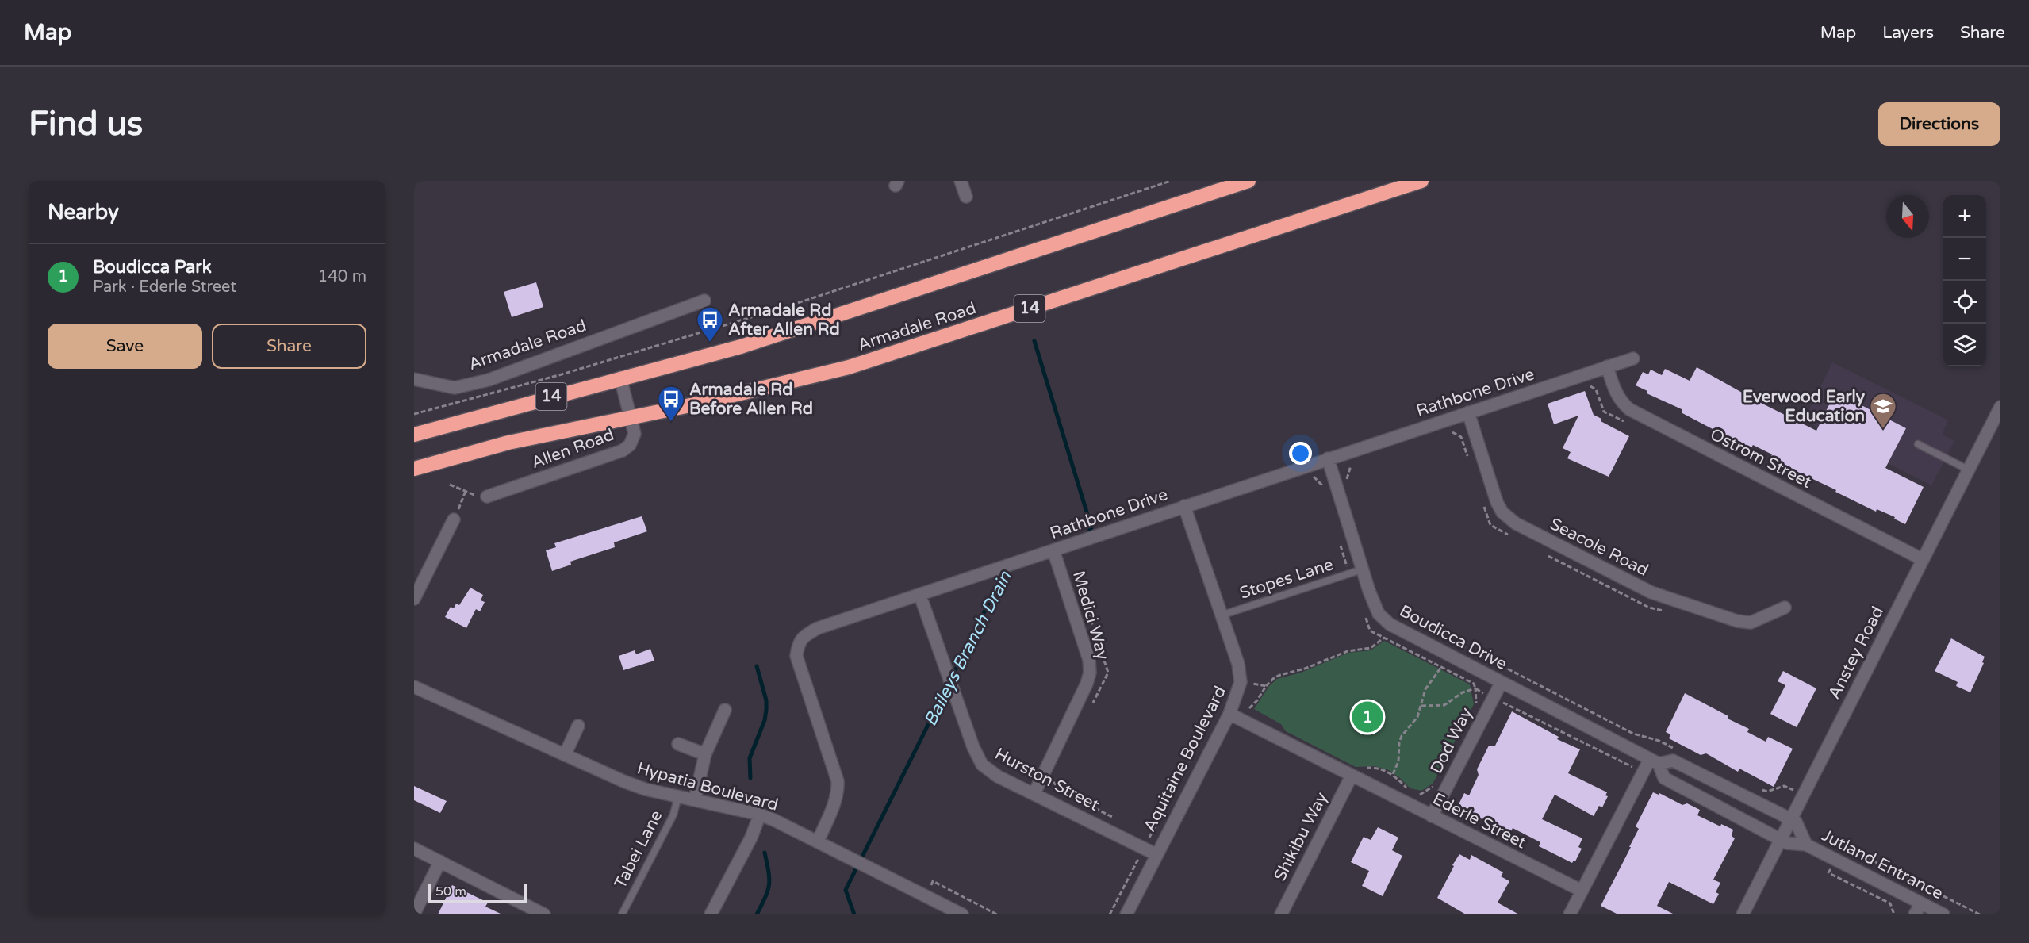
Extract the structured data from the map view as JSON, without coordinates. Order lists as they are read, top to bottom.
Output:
{
  "streets": {
    "highway": ["14", "Armadale Road"],
    "street": [
      "Rathbone Drive",
      "Allen Road",
      "Ostrom Street",
      "Seacole Road",
      "Medici Way",
      "Boudicca Drive",
      "Anstey Road",
      "Dod Way",
      "Aquitaine Boulevard",
      "Hurston Street",
      "Hypatia Boulevard",
      "Ederle Street",
      "Shikibu Way",
      "Jutland Entrance"
    ],
    "lane": ["Stopes Lane", "Tabei Lane"]
  },
  "crossings": [
    ["14", "Allen Road"],
    ["Armadale Road", "Allen Road"],
    ["Rathbone Drive", "Ostrom Street"],
    ["Rathbone Drive", "Seacole Road"],
    ["Rathbone Drive", "Medici Way"],
    ["Rathbone Drive", "Boudicca Drive"],
    ["Rathbone Drive", "Aquitaine Boulevard"],
    ["Rathbone Drive", "Hurston Street"],
    ["Rathbone Drive", "Hypatia Boulevard"],
    ["Ostrom Street", "Anstey Road"],
    ["Stopes Lane", "Boudicca Drive"],
    ["Stopes Lane", "Aquitaine Boulevard"],
    ["Medici Way", "Hurston Street"],
    ["Boudicca Drive", "Anstey Road"],
    ["Boudicca Drive", "Dod Way"],
    ["Boudicca Drive", "Jutland Entrance"],
    ["Anstey Road", "Jutland Entrance"],
    ["Dod Way", "Ederle Street"],
    ["Aquitaine Boulevard", "Hurston Street"],
    ["Aquitaine Boulevard", "Ederle Street"],
    ["Hypatia Boulevard", "Tabei Lane"],
    ["Ederle Street", "Shikibu Way"]
  ],
  "water": ["Baileys Branch Drain"],
  "places": {
    "bus stop": ["Armadale Rd After Allen Rd", "Armadale Rd Before Allen Rd"],
    "school or university": ["Everwood Early Education"]
  },
  "scale_bar": "50 m",
  "north": "bottom",
  "page": {
    "header": "Map",
    "nav": ["Map", "Layers", "Share"],
    "buttons": [
      "Directions",
      ["Save", "Share"]
    ],
    "title": "Find us",
    "heading": "Nearby",
    "map_buttons": ["+", "−"],
    "list": [
      {
        "mark": "1",
        "name": "Boudicca Park",
        "note": "Park · Ederle Street",
        "value": "140 m"
      }
    ],
    "pins": "1",
    "scale": "50 m"
  }
}
